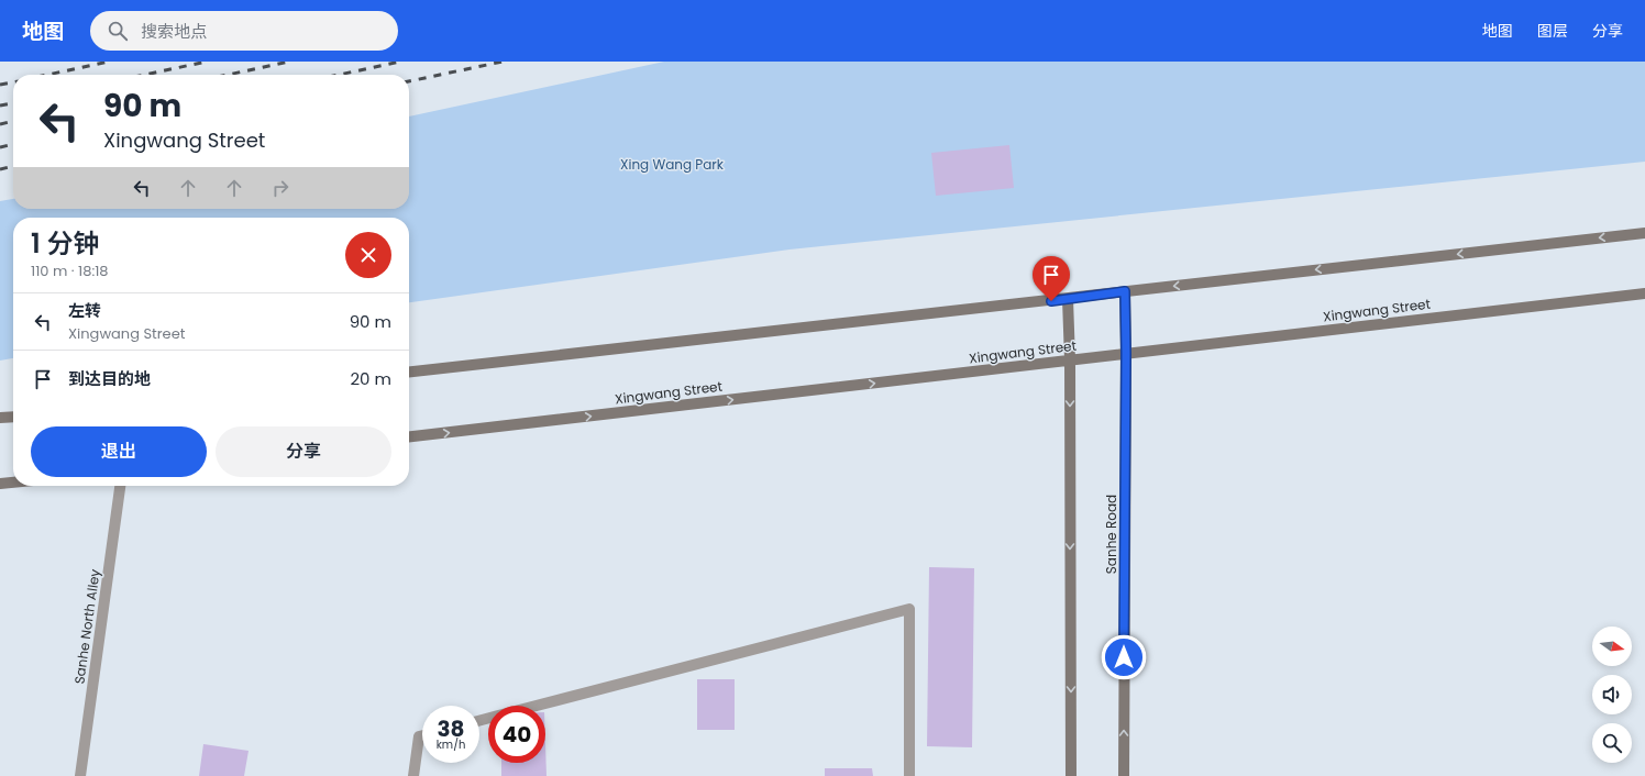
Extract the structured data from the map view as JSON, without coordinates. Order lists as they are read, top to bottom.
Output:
{
  "streets": {
    "main road": ["Xingwang Street", "Sanhe Road"],
    "street": ["Sanhe North Alley"]
  },
  "crossings": [
    ["Xingwang Street", "Sanhe Road"]
  ],
  "parks": ["Xing Wang Park"],
  "north": "right",
  "page": {
    "header": "地图",
    "search": "搜索地点",
    "nav": ["地图", "图层", "分享"],
    "turn": ["90 m", "Xingwang Street"],
    "heading": ["1 分钟", "110 m · 18:18"],
    "list": [
      {
        "name": "左转",
        "note": "Xingwang Street",
        "value": "90 m"
      },
      {
        "name": "到达目的地",
        "value": "20 m"
      }
    ],
    "buttons": ["退出", "分享"],
    "speed": "38 km/h",
    "limit": "40"
  }
}
